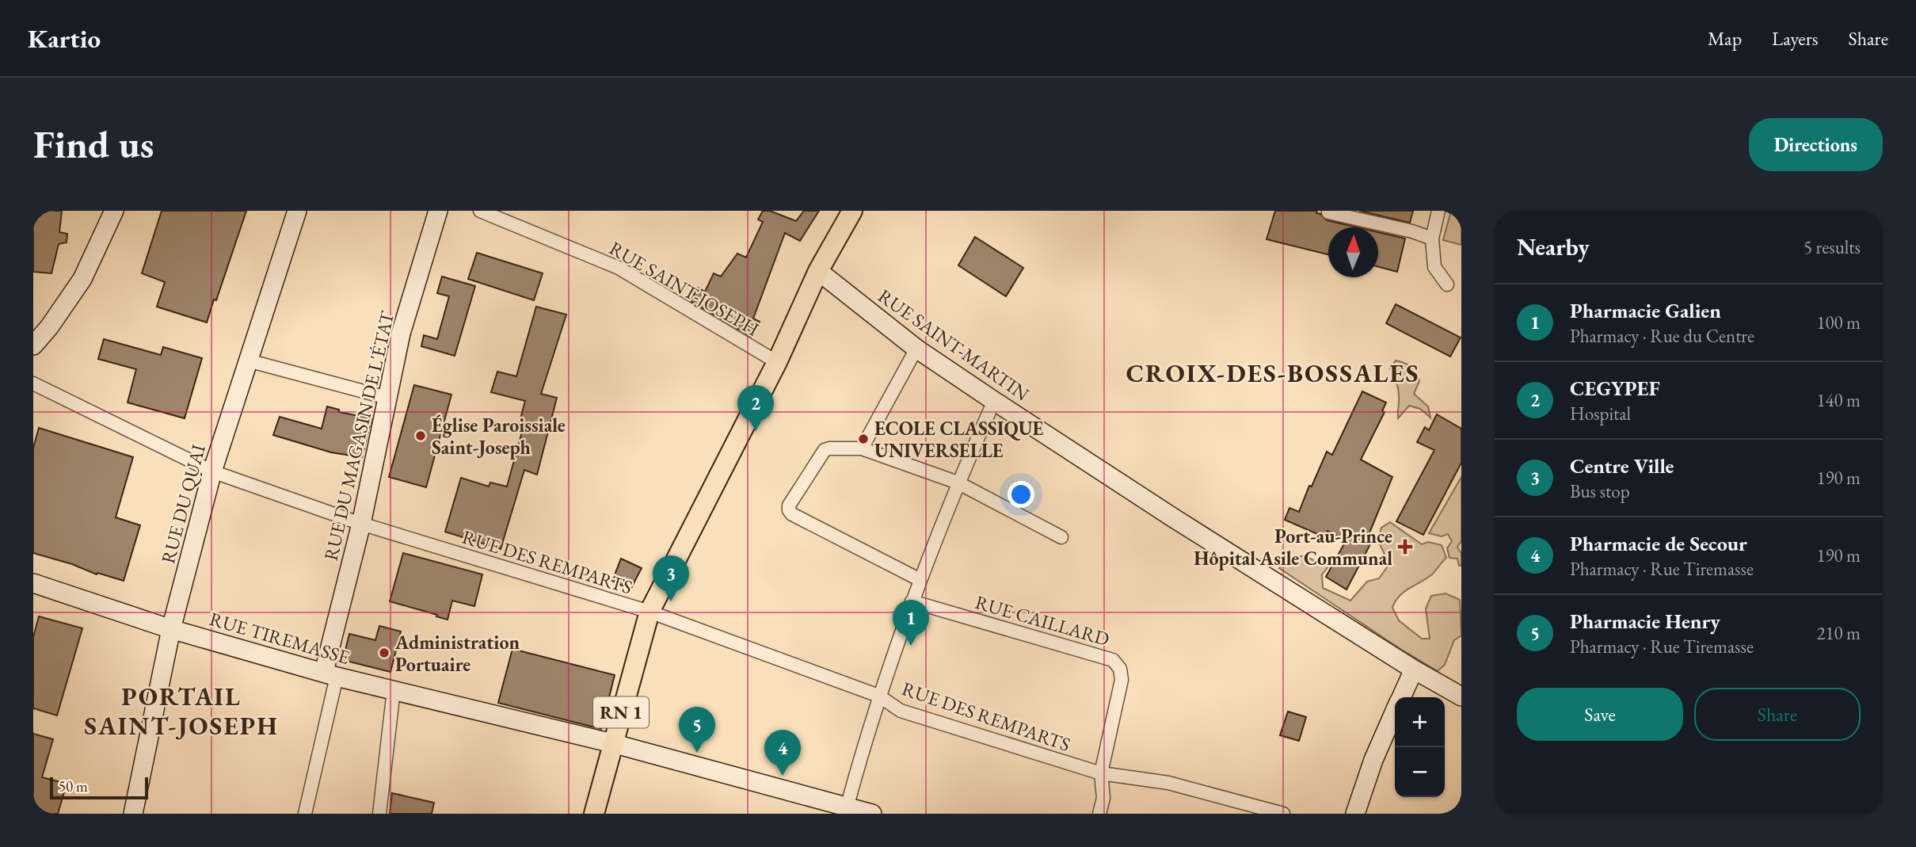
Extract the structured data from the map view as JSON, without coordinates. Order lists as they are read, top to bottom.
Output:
{
  "streets": {
    "main road": ["RN 1"],
    "street": [
      "RUE SAINT-JOSEPH",
      "RUE SAINT-MARTIN",
      "RUE DU MAGASIN DE L'ÉTAT",
      "RUE DU QUAI",
      "RUE DES REMPARTS",
      "RUE CAILLARD",
      "RUE TIREMASSE"
    ]
  },
  "crossings": [
    ["RUE SAINT-JOSEPH", "RN 1"],
    ["RUE SAINT-MARTIN", "RN 1"],
    ["RUE DU MAGASIN DE L'ÉTAT", "RUE DES REMPARTS"],
    ["RUE DU MAGASIN DE L'ÉTAT", "RUE TIREMASSE"],
    ["RUE DU QUAI", "RUE DES REMPARTS"],
    ["RUE DU QUAI", "RUE TIREMASSE"],
    ["RUE DES REMPARTS", "RUE CAILLARD"],
    ["RUE DES REMPARTS", "RN 1"],
    ["RUE TIREMASSE", "RN 1"]
  ],
  "districts": ["CROIX-DES-BOSSALES", "PORTAIL SAINT-JOSEPH"],
  "places": {
    "other": ["Église Paroissiale Saint-Joseph", "ECOLE CLASSIQUE UNIVERSELLE", "Administration Portuaire"],
    "health": ["Port-au-Prince Hôpital Asile Communal"]
  },
  "scale_bar": "50 m",
  "north": "top",
  "page": {
    "header": "Kartio",
    "nav": ["Map", "Layers", "Share"],
    "buttons": [
      "Directions",
      ["Save", "Share"]
    ],
    "title": "Find us",
    "heading": ["Nearby", "5 results"],
    "list": [
      {
        "mark": "1",
        "name": "Pharmacie Galien",
        "note": "Pharmacy · Rue du Centre",
        "value": "100 m"
      },
      {
        "mark": "2",
        "name": "CEGYPEF",
        "note": "Hospital",
        "value": "140 m"
      },
      {
        "mark": "3",
        "name": "Centre Ville",
        "note": "Bus stop",
        "value": "190 m"
      },
      {
        "mark": "4",
        "name": "Pharmacie de Secour",
        "note": "Pharmacy · Rue Tiremasse",
        "value": "190 m"
      },
      {
        "mark": "5",
        "name": "Pharmacie Henry",
        "note": "Pharmacy · Rue Tiremasse",
        "value": "210 m"
      }
    ],
    "pins": [
      "2",
      "3",
      "1",
      "5",
      "4"
    ],
    "map_buttons": ["+", "−"],
    "scale": "50 m"
  }
}
